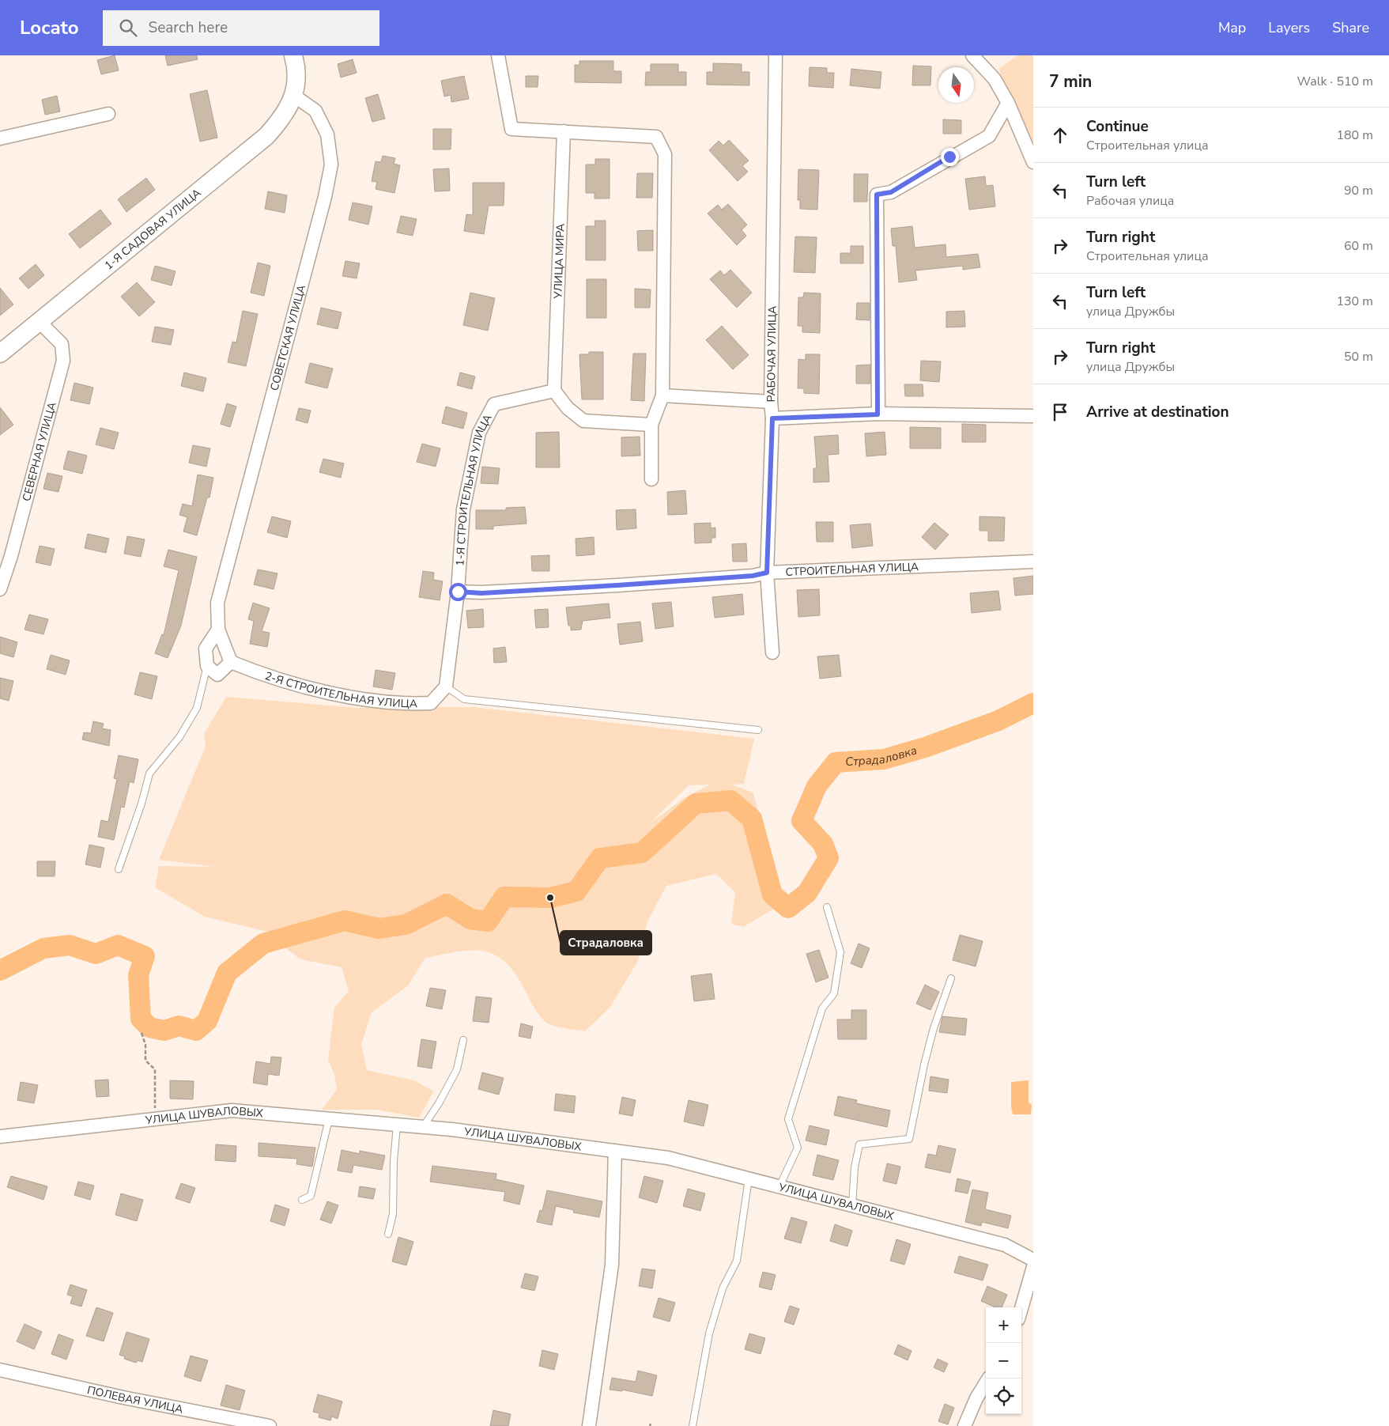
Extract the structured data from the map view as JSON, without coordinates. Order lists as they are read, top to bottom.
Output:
{
  "streets": {
    "street": [
      "1-Я САДОВАЯ УЛИЦА",
      "УЛИЦА МИРА",
      "СОВЕТСКАЯ УЛИЦА",
      "РАБОЧАЯ УЛИЦА",
      "СЕВЕРНАЯ УЛИЦА",
      "1-Я СТРОИТЕЛЬНАЯ УЛИЦА",
      "СТРОИТЕЛЬНАЯ УЛИЦА",
      "2-Я СТРОИТЕЛЬНАЯ УЛИЦА",
      "УЛИЦА ШУВАЛОВЫХ",
      "ПОЛЕВАЯ УЛИЦА"
    ]
  },
  "crossings": [
    ["1-Я САДОВАЯ УЛИЦА", "СОВЕТСКАЯ УЛИЦА"],
    ["1-Я САДОВАЯ УЛИЦА", "СЕВЕРНАЯ УЛИЦА"],
    ["УЛИЦА МИРА", "1-Я СТРОИТЕЛЬНАЯ УЛИЦА"],
    ["СОВЕТСКАЯ УЛИЦА", "2-Я СТРОИТЕЛЬНАЯ УЛИЦА"],
    ["РАБОЧАЯ УЛИЦА", "СТРОИТЕЛЬНАЯ УЛИЦА"],
    ["1-Я СТРОИТЕЛЬНАЯ УЛИЦА", "СТРОИТЕЛЬНАЯ УЛИЦА"],
    ["1-Я СТРОИТЕЛЬНАЯ УЛИЦА", "2-Я СТРОИТЕЛЬНАЯ УЛИЦА"]
  ],
  "water": ["Страдаловка"],
  "places": ["Страдаловка"],
  "north": "bottom",
  "page": {
    "header": "Locato",
    "search": "Search here",
    "nav": ["Map", "Layers", "Share"],
    "heading": ["7 min", "Walk · 510 m"],
    "list": [
      ["Continue", "Строительная улица", "180 m"],
      ["Turn left", "Рабочая улица", "90 m"],
      ["Turn right", "Строительная улица", "60 m"],
      ["Turn left", "улица Дружбы", "130 m"],
      ["Turn right", "улица Дружбы", "50 m"],
      "Arrive at destination"
    ],
    "map_buttons": ["+", "−"]
  }
}
